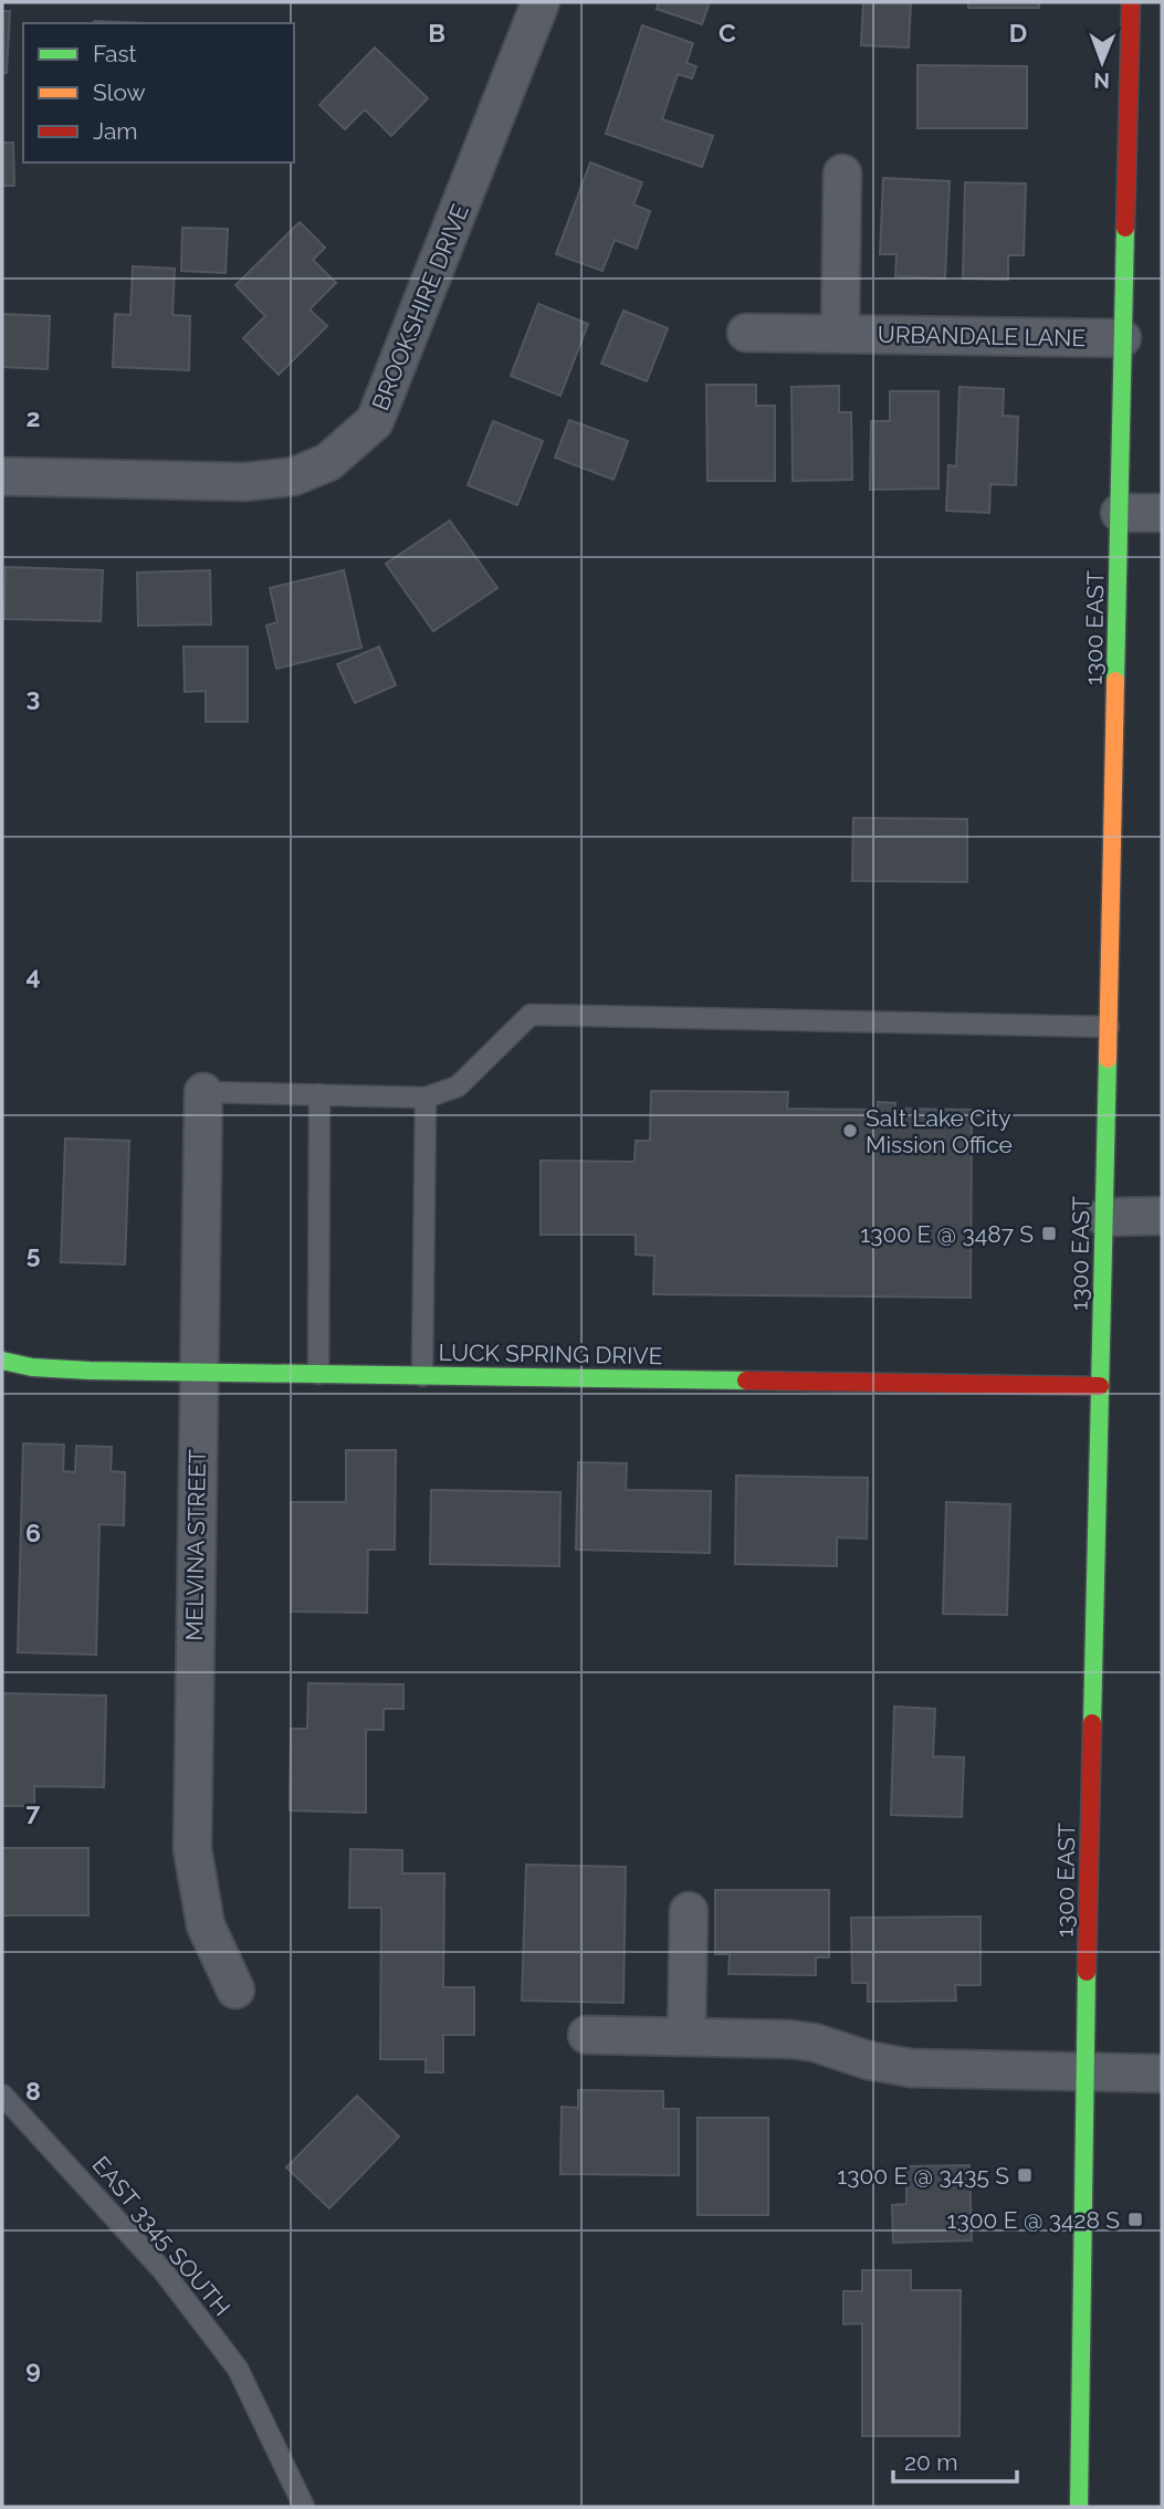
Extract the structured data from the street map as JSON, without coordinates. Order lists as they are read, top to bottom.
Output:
{
  "streets": {
    "main road": ["1300 EAST", "LUCK SPRING DRIVE"],
    "street": ["BROOKSHIRE DRIVE", "URBANDALE LANE", "MELVINA STREET"],
    "lane": ["EAST 3345 SOUTH"]
  },
  "crossings": [
    ["URBANDALE LANE", "1300 EAST"],
    ["1300 EAST", "LUCK SPRING DRIVE"],
    ["LUCK SPRING DRIVE", "MELVINA STREET"]
  ],
  "places": {
    "other": ["Salt Lake City Mission Office"],
    "transit": ["1300 E @ 3487 S", "1300 E @ 3435 S", "1300 E @ 3428 S"]
  },
  "legend": ["Fast", "Slow", "Jam"],
  "scale_bar": "20 m",
  "north": "bottom",
  "grid": {
    "columns": ["B", "C", "D"],
    "rows": [
      "2",
      "3",
      "4",
      "5",
      "6",
      "7",
      "8",
      "9"
    ]
  }
}
